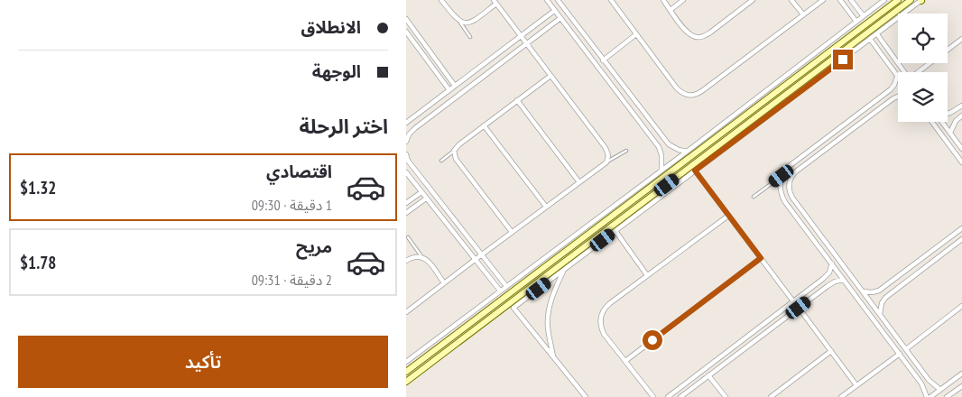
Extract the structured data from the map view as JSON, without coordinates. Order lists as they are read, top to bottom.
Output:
{
  "page": {
    "banner": ["الانطلاق", "الوجهة"],
    "heading": "اختر الرحلة",
    "list": [
      {
        "name": "اقتصادي",
        "note": "1 دقيقة · 09:30",
        "value": "$1.32"
      },
      {
        "name": "مريح",
        "note": "2 دقيقة · 09:31",
        "value": "$1.78"
      }
    ],
    "buttons": "تأكيد"
  }
}
